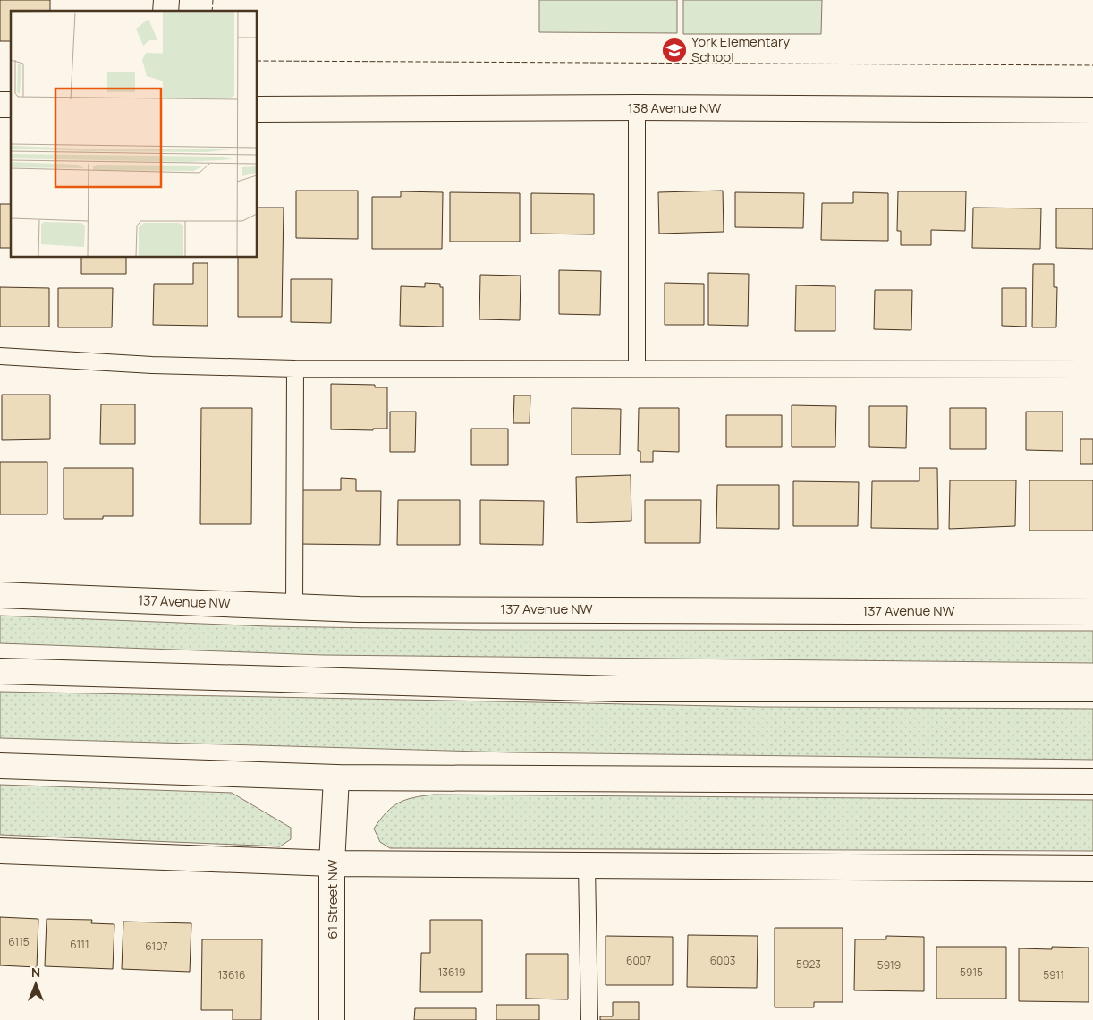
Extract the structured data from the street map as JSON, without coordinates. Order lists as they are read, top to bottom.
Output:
{
  "streets": {
    "street": ["138 Avenue NW", "137 Avenue NW", "61 Street NW"]
  },
  "places": {
    "school or university": ["York Elementary School"]
  },
  "house_numbers": [
    "6115",
    "6111",
    "6107",
    "6007",
    "6003",
    "5923",
    "5919",
    "13619",
    "5915",
    "13616",
    "5911"
  ],
  "north": "top"
}
